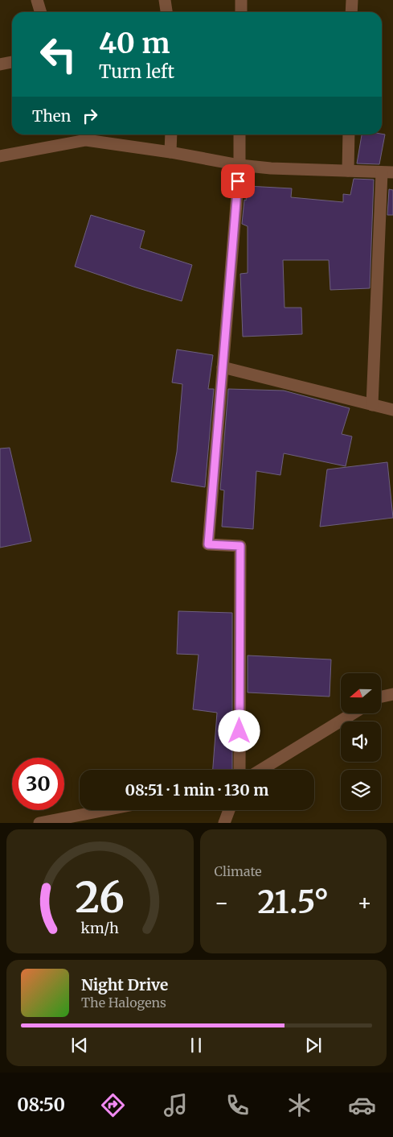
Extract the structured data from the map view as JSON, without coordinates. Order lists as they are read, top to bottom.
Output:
{
  "north": "left",
  "page": {
    "turn": ["40 m", "Turn left"],
    "then": "Then",
    "limit": "30",
    "trip": "08:51 · 1 min · 130 m",
    "tile": "Climate",
    "heat": ["−", "21.5°", "+"],
    "song": ["Night Drive", "The Halogens"],
    "tabs": "08:50",
    "gauge": ["26", "km/h"]
  }
}
